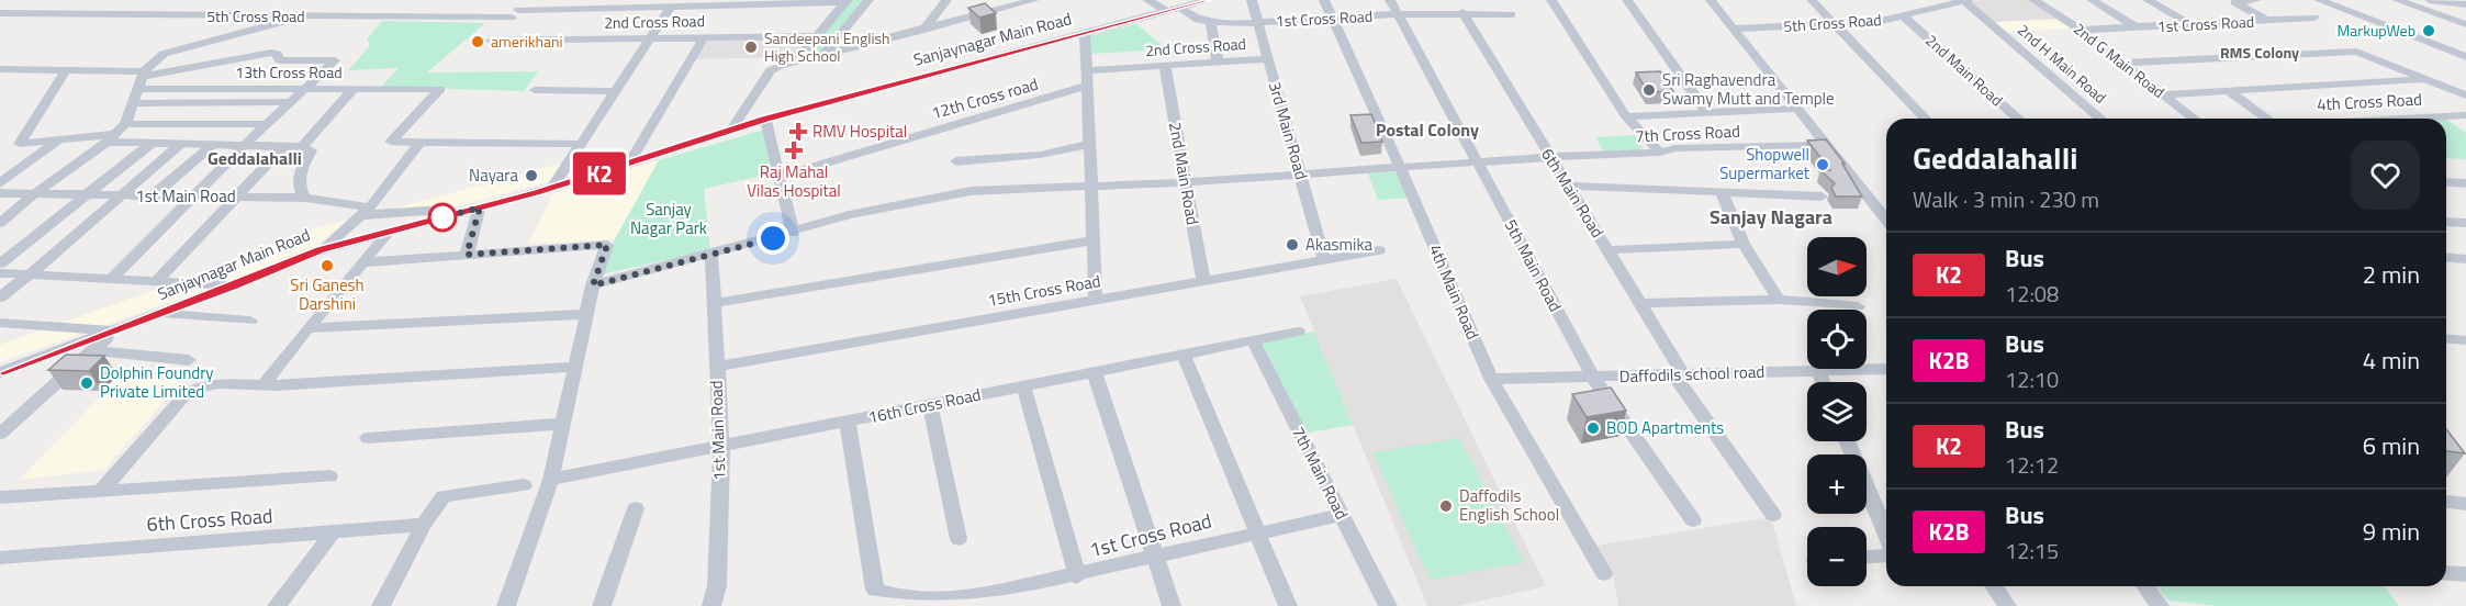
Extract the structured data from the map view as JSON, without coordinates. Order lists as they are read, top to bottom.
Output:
{
  "streets": {
    "street": [
      "5th Cross Road",
      "1st Cross Road",
      "2nd Cross Road",
      "Sanjaynagar Main Road",
      "2nd G Main Road",
      "2nd H Main Road",
      "2nd Main Road",
      "13th Cross Road",
      "12th Cross road",
      "4th Cross Road",
      "3rd Main Road",
      "7th Cross Road",
      "6th Main Road",
      "1st Main Road",
      "5th Main Road",
      "15th Cross Road",
      "4th Main Road",
      "Daffodils school road",
      "16th Cross Road",
      "7th Main Road",
      "6th Cross Road"
    ]
  },
  "crossings": [
    ["5th Cross Road", "2nd Cross Road"],
    ["5th Cross Road", "2nd H Main Road"],
    ["5th Cross Road", "2nd Main Road"],
    ["1st Cross Road", "Sanjaynagar Main Road"],
    ["1st Cross Road", "2nd G Main Road"],
    ["1st Cross Road", "3rd Main Road"],
    ["1st Cross Road", "6th Main Road"],
    ["1st Cross Road", "5th Main Road"],
    ["1st Cross Road", "4th Main Road"],
    ["1st Cross Road", "16th Cross Road"],
    ["1st Cross Road", "7th Main Road"],
    ["2nd Cross Road", "2nd Main Road"],
    ["2nd Cross Road", "3rd Main Road"],
    ["Sanjaynagar Main Road", "1st Main Road"],
    ["2nd Main Road", "7th Cross Road"],
    ["2nd Main Road", "15th Cross Road"],
    ["3rd Main Road", "7th Cross Road"],
    ["3rd Main Road", "15th Cross Road"],
    ["7th Cross Road", "6th Main Road"],
    ["7th Cross Road", "1st Main Road"],
    ["7th Cross Road", "5th Main Road"],
    ["7th Cross Road", "4th Main Road"],
    ["6th Main Road", "Daffodils school road"],
    ["1st Main Road", "15th Cross Road"],
    ["1st Main Road", "16th Cross Road"],
    ["5th Main Road", "Daffodils school road"],
    ["4th Main Road", "Daffodils school road"],
    ["16th Cross Road", "7th Main Road"]
  ],
  "districts": [
    "RMS Colony",
    "Postal Colony",
    "Geddalahalli",
    "Sanjay Nagara"
  ],
  "parks": ["Sanjay Nagar Park"],
  "places": {
    "other": [
      "MarkupWeb",
      "amerikhani",
      "Sandeepani English High School",
      "Sri Raghavendra Swamy Mutt and Temple",
      "Shopwell Supermarket",
      "Nayara",
      "Akasmika",
      "Sri Ganesh Darshini",
      "Dolphin Foundry Private Limited",
      "BOD Apartments",
      "Daffodils English School"
    ],
    "health": ["RMV Hospital", "Raj Mahal Vilas Hospital"]
  },
  "lines": ["bus line K2"],
  "north": "right",
  "page": {
    "on_map": "K2",
    "heading": ["Geddalahalli", "Walk · 3 min · 230 m"],
    "list": [
      {
        "mark": "K2",
        "name": "Bus",
        "note": "12:08",
        "value": "2 min"
      },
      {
        "mark": "K2B",
        "name": "Bus",
        "note": "12:10",
        "value": "4 min"
      },
      {
        "mark": "K2",
        "name": "Bus",
        "note": "12:12",
        "value": "6 min"
      },
      {
        "mark": "K2B",
        "name": "Bus",
        "note": "12:15",
        "value": "9 min"
      }
    ],
    "map_buttons": ["+", "−"]
  }
}
